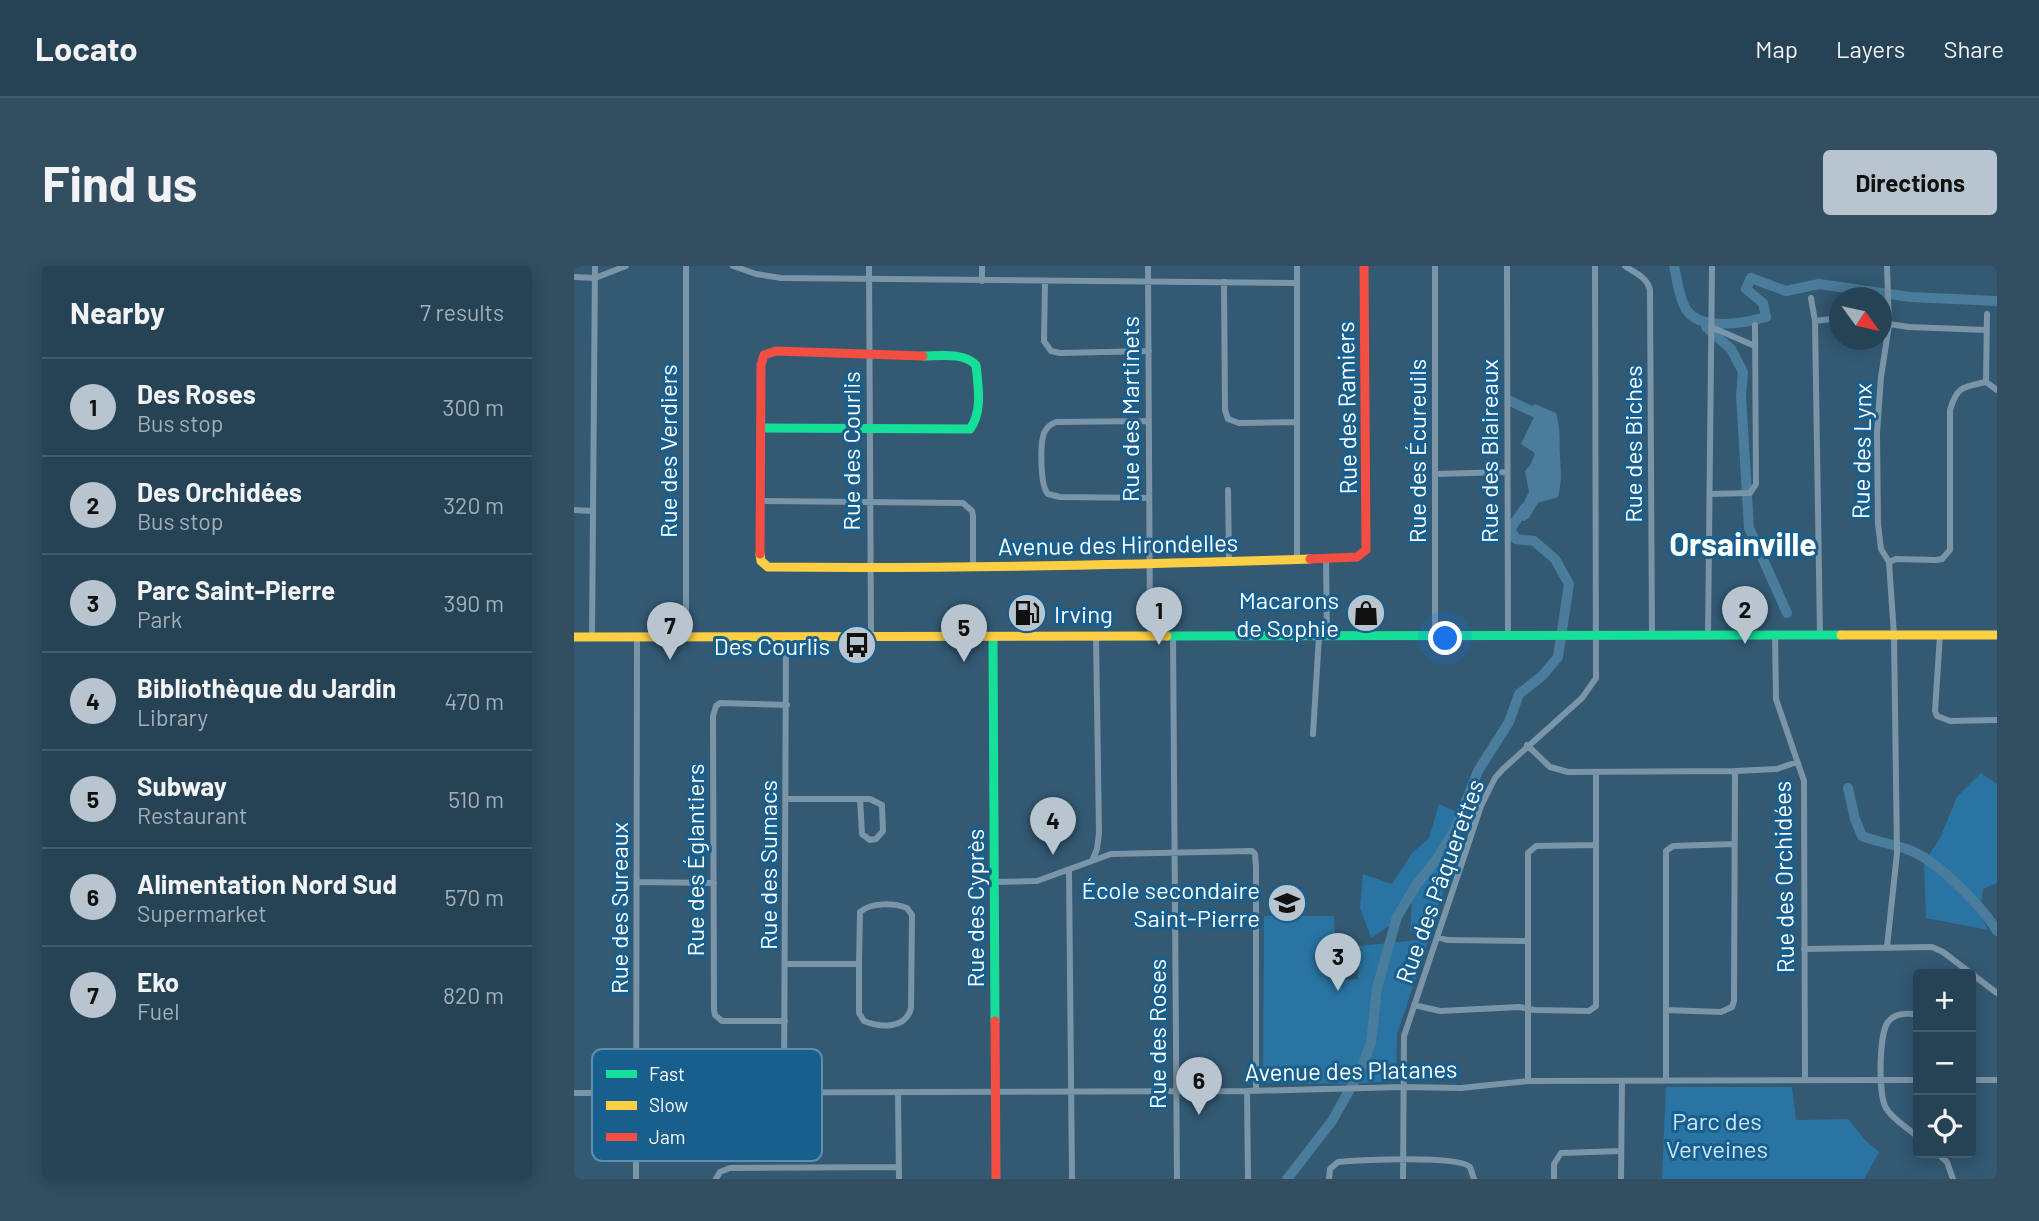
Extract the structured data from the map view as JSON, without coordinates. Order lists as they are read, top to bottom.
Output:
{
  "streets": {
    "street": [
      "Rue des Ramiers",
      "Rue des Martinets",
      "Rue des Biches",
      "Rue des Verdiers",
      "Rue des Courlis",
      "Rue des Écureuils",
      "Rue des Blaireaux",
      "Rue des Lynx",
      "Avenue des Hirondelles",
      "Rue des Églantiers",
      "Rue des Sumacs",
      "Rue des Orchidées",
      "Rue des Pâquerettes",
      "Rue des Sureaux",
      "Rue des Cyprès",
      "Rue des Roses",
      "Avenue des Platanes"
    ]
  },
  "crossings": [
    ["Rue des Ramiers", "Avenue des Hirondelles"],
    ["Rue des Martinets", "Avenue des Hirondelles"],
    ["Rue des Courlis", "Avenue des Hirondelles"],
    ["Rue des Églantiers", "Rue des Sumacs"],
    ["Rue des Orchidées", "Avenue des Platanes"],
    ["Rue des Pâquerettes", "Avenue des Platanes"],
    ["Rue des Cyprès", "Avenue des Platanes"],
    ["Rue des Roses", "Avenue des Platanes"]
  ],
  "districts": ["Orsainville"],
  "parks": ["Parc des Verveines"],
  "places": {
    "fuel station": ["Irving"],
    "shop": ["Macarons de Sophie"],
    "bus stop": ["Des Courlis"],
    "school or university": ["École secondaire Saint-Pierre"]
  },
  "legend": ["Fast", "Slow", "Jam"],
  "north": "bottom right",
  "page": {
    "header": "Locato",
    "nav": ["Map", "Layers", "Share"],
    "buttons": "Directions",
    "title": "Find us",
    "heading": ["Nearby", "7 results"],
    "list": [
      {
        "mark": "1",
        "name": "Des Roses",
        "note": "Bus stop",
        "value": "300 m"
      },
      {
        "mark": "2",
        "name": "Des Orchidées",
        "note": "Bus stop",
        "value": "320 m"
      },
      {
        "mark": "3",
        "name": "Parc Saint-Pierre",
        "note": "Park",
        "value": "390 m"
      },
      {
        "mark": "4",
        "name": "Bibliothèque du Jardin",
        "note": "Library",
        "value": "470 m"
      },
      {
        "mark": "5",
        "name": "Subway",
        "note": "Restaurant",
        "value": "510 m"
      },
      {
        "mark": "6",
        "name": "Alimentation Nord Sud",
        "note": "Supermarket",
        "value": "570 m"
      },
      {
        "mark": "7",
        "name": "Eko",
        "note": "Fuel",
        "value": "820 m"
      }
    ],
    "pins": [
      "2",
      "1",
      "7",
      "5",
      "4",
      "3",
      "6"
    ],
    "map_buttons": ["+", "−"]
  }
}
